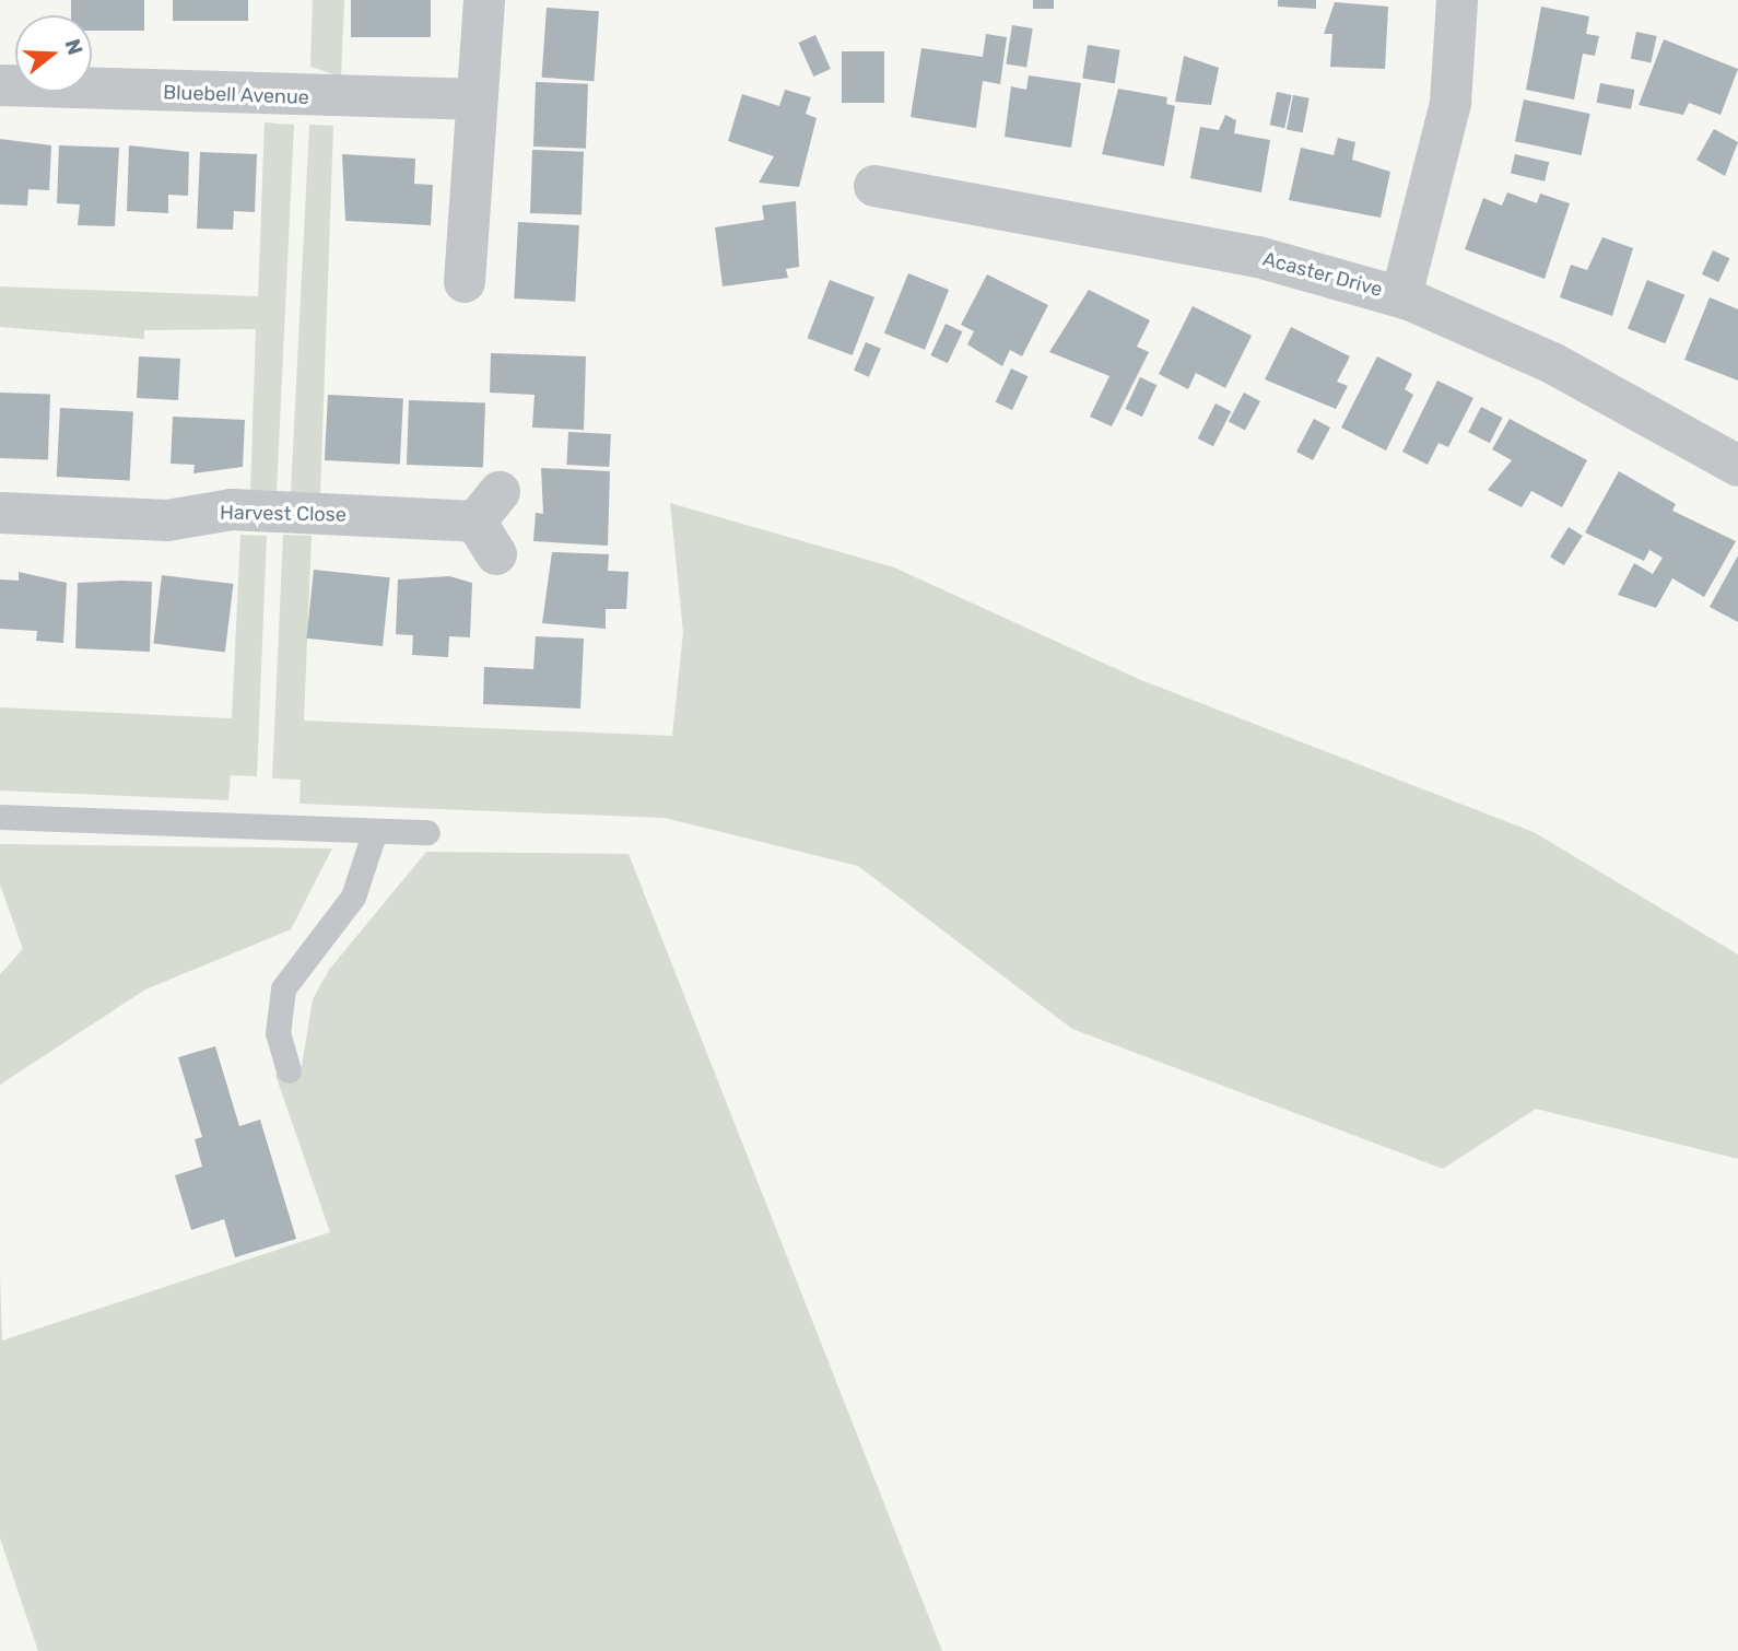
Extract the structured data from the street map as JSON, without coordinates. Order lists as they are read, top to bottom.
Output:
{
  "streets": {
    "street": ["Bluebell Avenue", "Acaster Drive", "Harvest Close"]
  },
  "north": "right"
}
